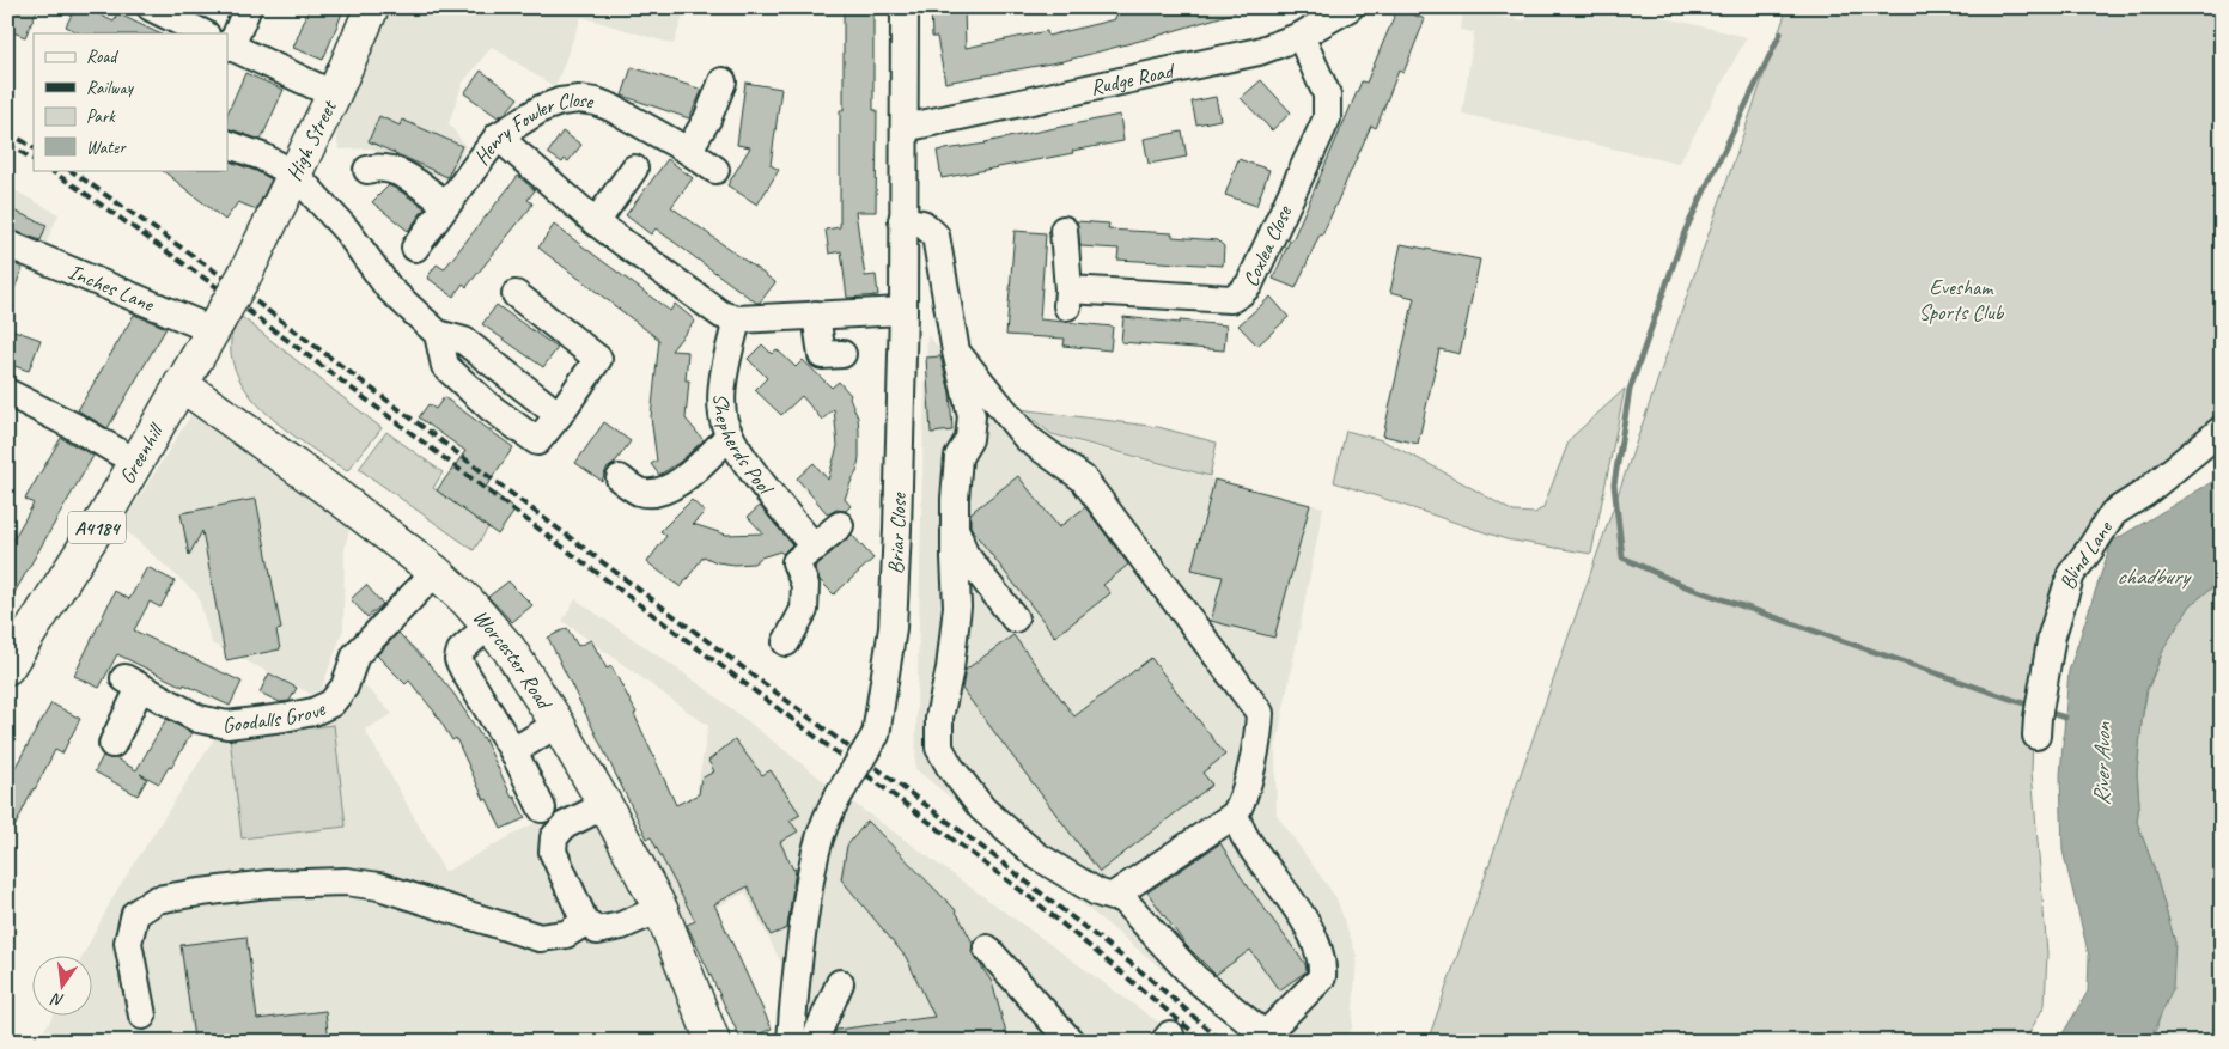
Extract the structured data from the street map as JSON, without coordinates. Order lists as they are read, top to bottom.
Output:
{
  "streets": {
    "main road": [
      "High Street",
      "Greenhill",
      "A4184",
      "Worcester Road"
    ],
    "street": [
      "Rudge Road",
      "Henry Fowler Close",
      "Coxlea Close",
      "Inches Lane",
      "Shepherds Pool",
      "Briar Close",
      "Blind Lane",
      "Goodalls Grove"
    ]
  },
  "crossings": [
    ["Rudge Road", "Coxlea Close"],
    ["Rudge Road", "Briar Close"],
    ["High Street", "Inches Lane"],
    ["High Street", "Greenhill"],
    ["Inches Lane", "Greenhill"],
    ["Greenhill", "Worcester Road"],
    ["Worcester Road", "Goodalls Grove"]
  ],
  "water": ["chadbury", "River Avon"],
  "parks": ["Evesham Sports Club"],
  "legend": [
    "Road",
    "Railway",
    "Park",
    "Water"
  ],
  "north": "bottom"
}
